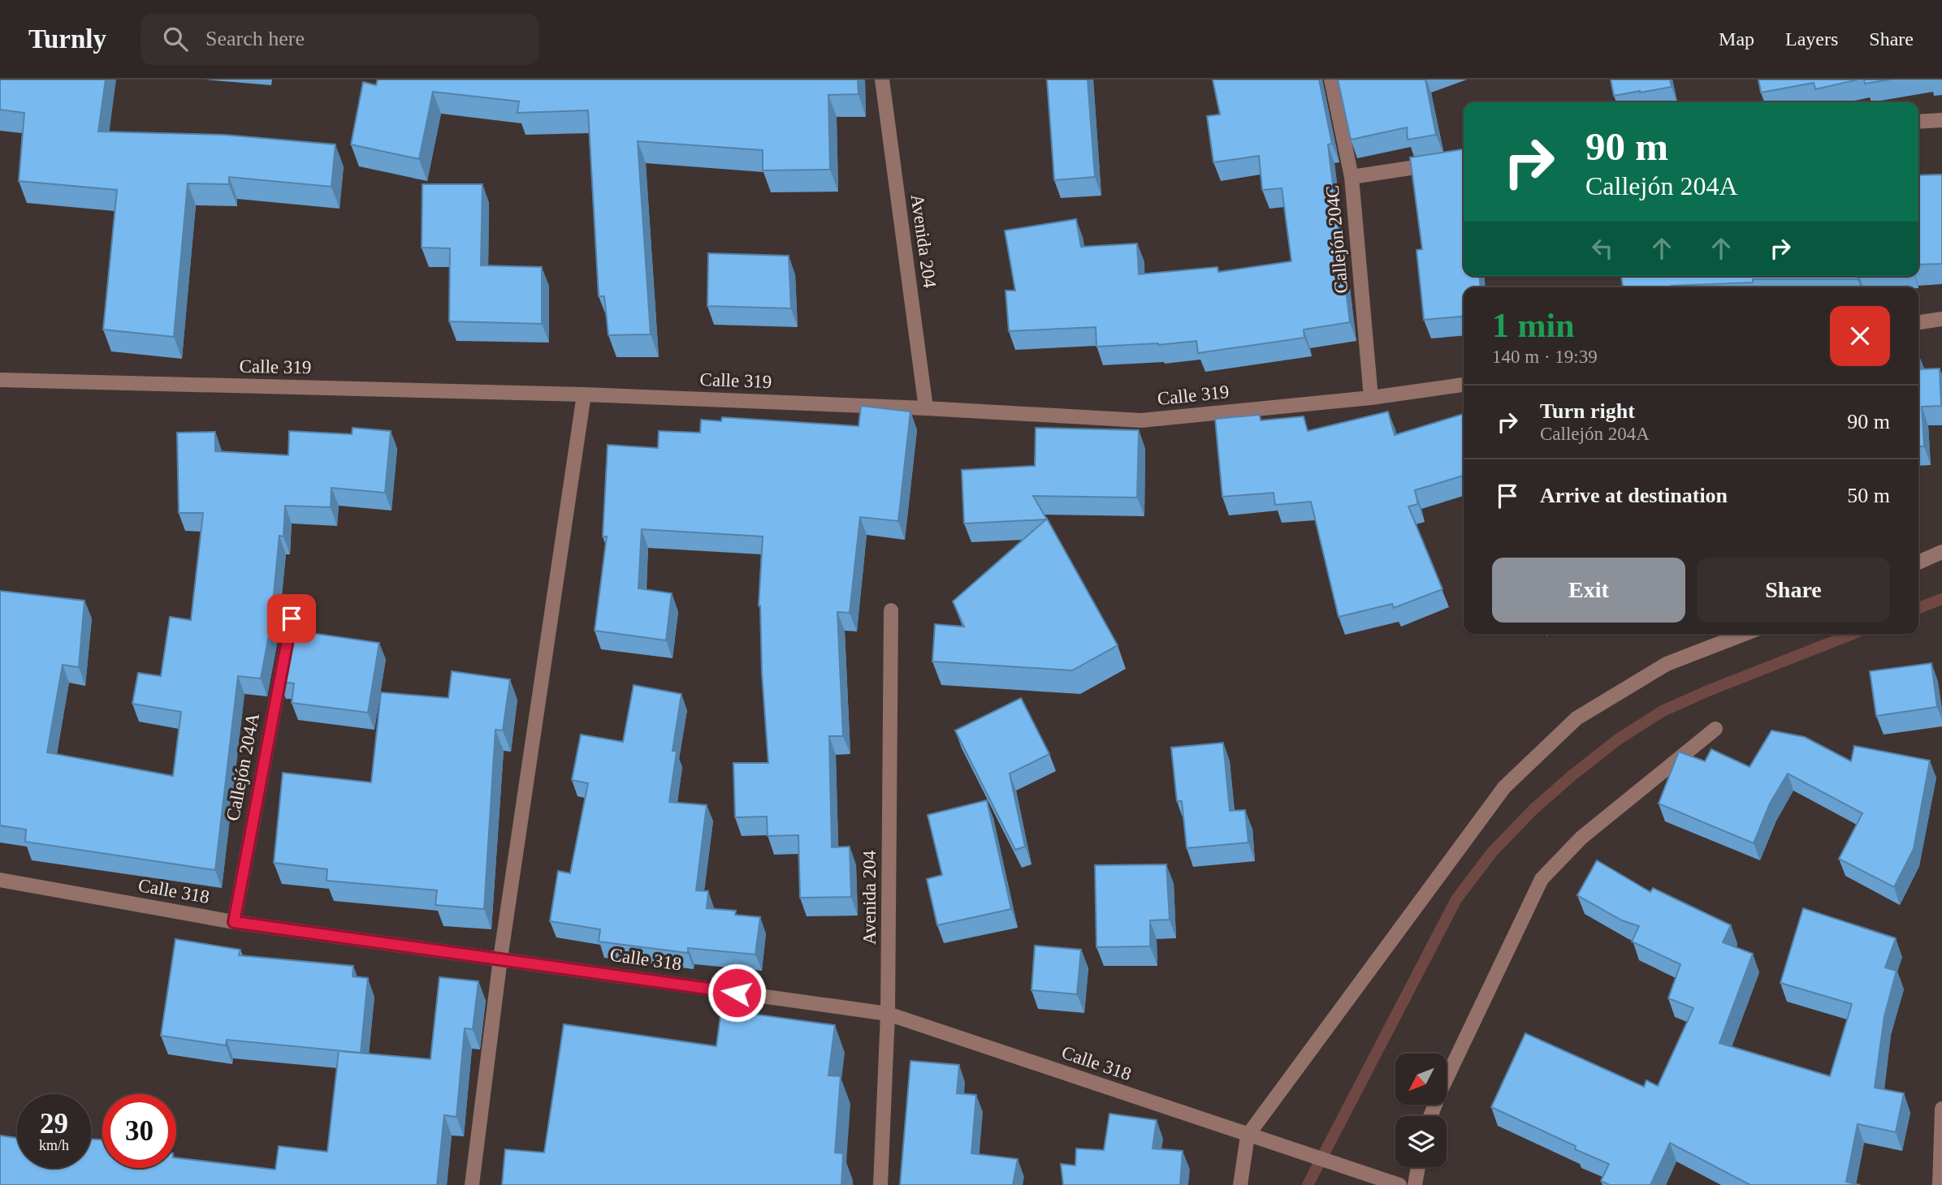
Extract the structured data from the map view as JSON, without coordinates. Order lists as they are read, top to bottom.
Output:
{
  "streets": {
    "street": [
      "Callejón 204C",
      "Avenida 204",
      "Calle 319",
      "Callejón 204A",
      "Calle 318"
    ]
  },
  "crossings": [
    ["Callejón 204C", "Calle 319"],
    ["Avenida 204", "Calle 319"],
    ["Avenida 204", "Calle 318"],
    ["Callejón 204A", "Calle 318"]
  ],
  "north": "bottom left",
  "page": {
    "header": "Turnly",
    "search": "Search here",
    "nav": ["Map", "Layers", "Share"],
    "turn": ["90 m", "Callejón 204A"],
    "heading": ["1 min", "140 m · 19:39"],
    "list": [
      {
        "name": "Turn right",
        "note": "Callejón 204A",
        "value": "90 m"
      },
      {
        "name": "Arrive at destination",
        "value": "50 m"
      }
    ],
    "buttons": ["Exit", "Share"],
    "speed": "29 km/h",
    "limit": "30"
  }
}
